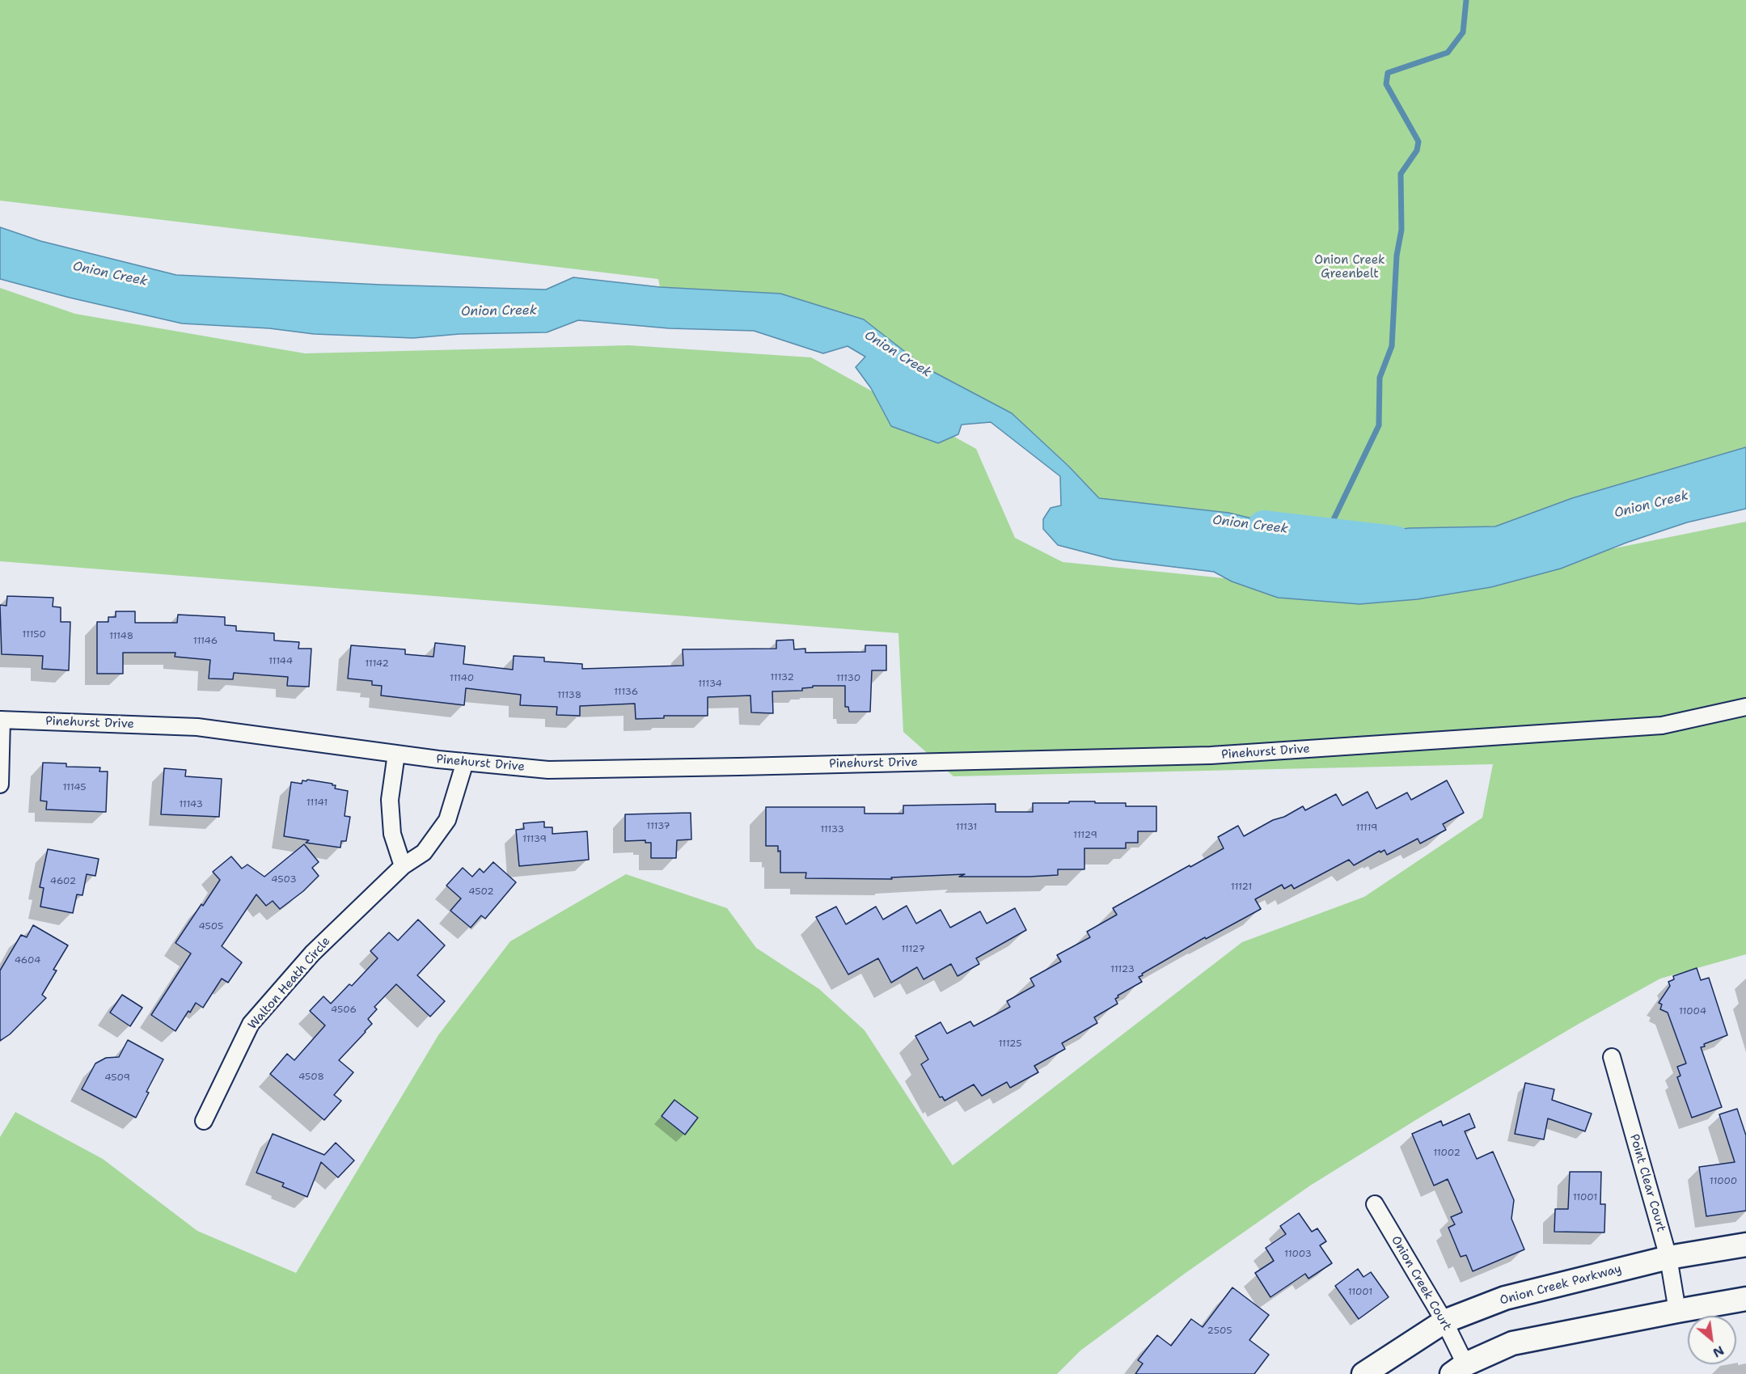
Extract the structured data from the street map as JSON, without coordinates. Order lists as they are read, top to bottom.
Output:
{
  "streets": {
    "street": [
      "Pinehurst Drive",
      "Walton Heath Circle",
      "Point Clear Court",
      "Onion Creek Court",
      "Onion Creek Parkway"
    ]
  },
  "crossings": [
    ["Pinehurst Drive", "Walton Heath Circle"],
    ["Point Clear Court", "Onion Creek Parkway"],
    ["Onion Creek Court", "Onion Creek Parkway"]
  ],
  "water": ["Onion Creek"],
  "parks": ["Onion Creek Greenbelt"],
  "house_numbers": [
    "11150",
    "11148",
    "11146",
    "11144",
    "11142",
    "11132",
    "11140",
    "11130",
    "11134",
    "11136",
    "11138",
    "11145",
    "11141",
    "11143",
    "11137",
    "11131",
    "11119",
    "11133",
    "11129",
    "11139",
    "4503",
    "4602",
    "11121",
    "4502",
    "4505",
    "11127",
    "4604",
    "11123",
    "4506",
    "11004",
    "11125",
    "4508",
    "4509",
    "11002",
    "11000",
    "11001",
    "11003",
    "11001",
    "2505"
  ],
  "north": "bottom right"
}
